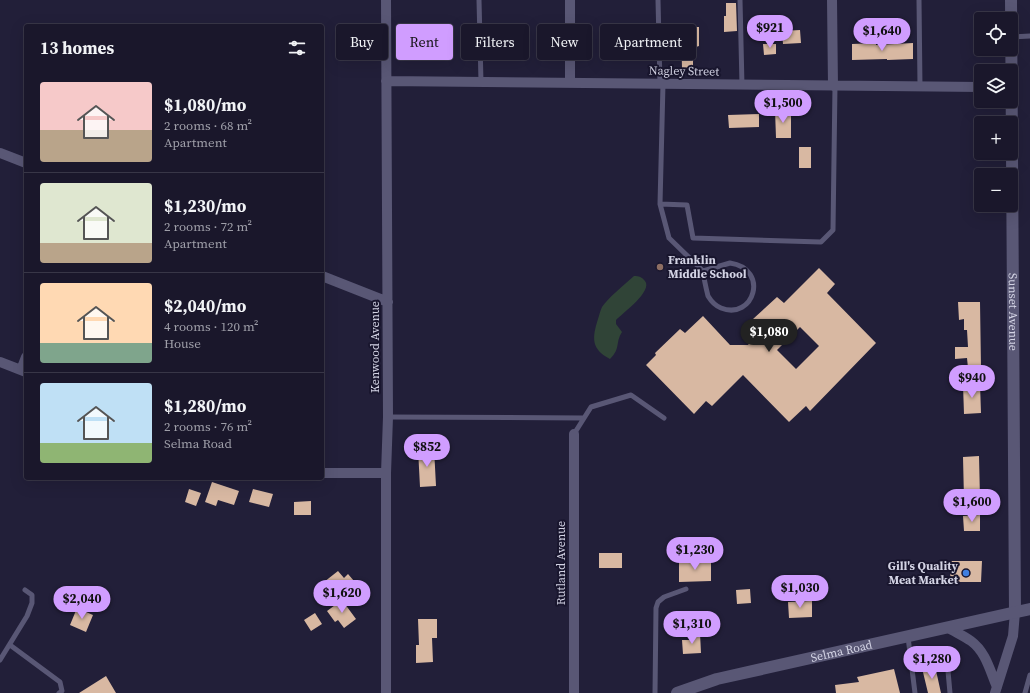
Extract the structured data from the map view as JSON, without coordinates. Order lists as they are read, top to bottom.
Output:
{
  "streets": {
    "street": [
      "Nagley Street",
      "Sunset Avenue",
      "Kenwood Avenue",
      "Rutland Avenue",
      "Selma Road"
    ]
  },
  "crossings": [
    ["Nagley Street", "Kenwood Avenue"],
    ["Sunset Avenue", "Selma Road"]
  ],
  "places": ["Franklin Middle School", "Gill's Quality Meat Market"],
  "page": {
    "map_buttons": ["+", "−"],
    "price": [
      "$921",
      "$1,640",
      "$1,500",
      "$1,080",
      "$940",
      "$852",
      "$1,600",
      "$1,230",
      "$1,030",
      "$1,620",
      "$2,040",
      "$1,310",
      "$1,280"
    ],
    "chip": [
      "Buy",
      "Rent",
      "Filters",
      "New",
      "Apartment"
    ],
    "heading": "13 homes",
    "list": [
      {
        "name": "$1,080/mo",
        "note": "2 rooms · 68 m² · Apartment"
      },
      {
        "name": "$1,230/mo",
        "note": "2 rooms · 72 m² · Apartment"
      },
      {
        "name": "$2,040/mo",
        "note": "4 rooms · 120 m² · House"
      },
      {
        "name": "$1,280/mo",
        "note": "2 rooms · 76 m² · Selma Road"
      }
    ]
  }
}
